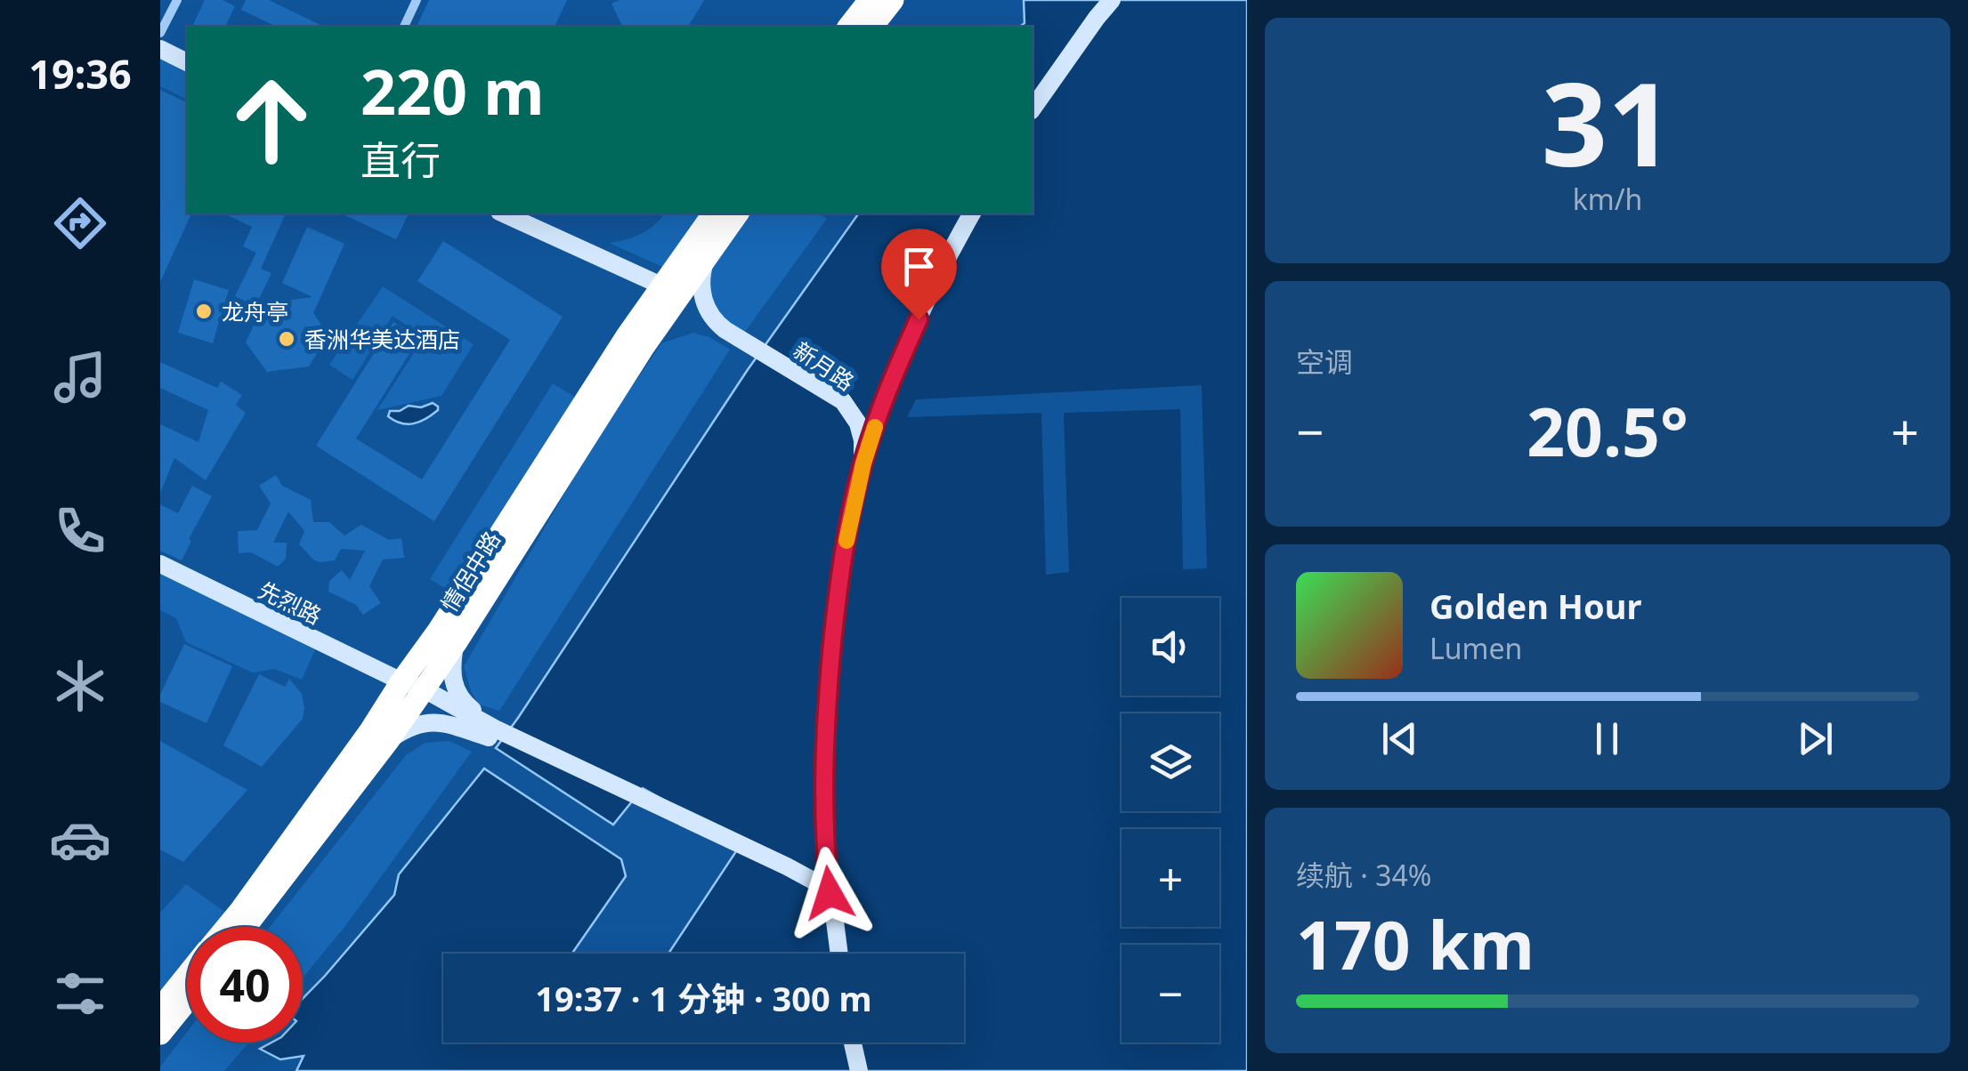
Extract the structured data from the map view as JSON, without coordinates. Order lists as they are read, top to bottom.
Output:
{
  "streets": {
    "highway": ["情侶中路"],
    "street": ["新月路", "先烈路"]
  },
  "crossings": [
    ["新月路", "情侶中路"],
    ["情侶中路", "先烈路"]
  ],
  "places": ["龙舟亭", "香洲华美达酒店"],
  "page": {
    "tabs": "19:36",
    "tile": [
      ["31", "km/h"],
      "空调",
      ["续航 · 34%", "170 km"]
    ],
    "turn": ["220 m", "直行"],
    "heat": ["−", "20.5°", "+"],
    "song": ["Golden Hour", "Lumen"],
    "map_buttons": ["+", "−"],
    "limit": "40",
    "trip": "19:37 · 1 分钟 · 300 m"
  }
}
